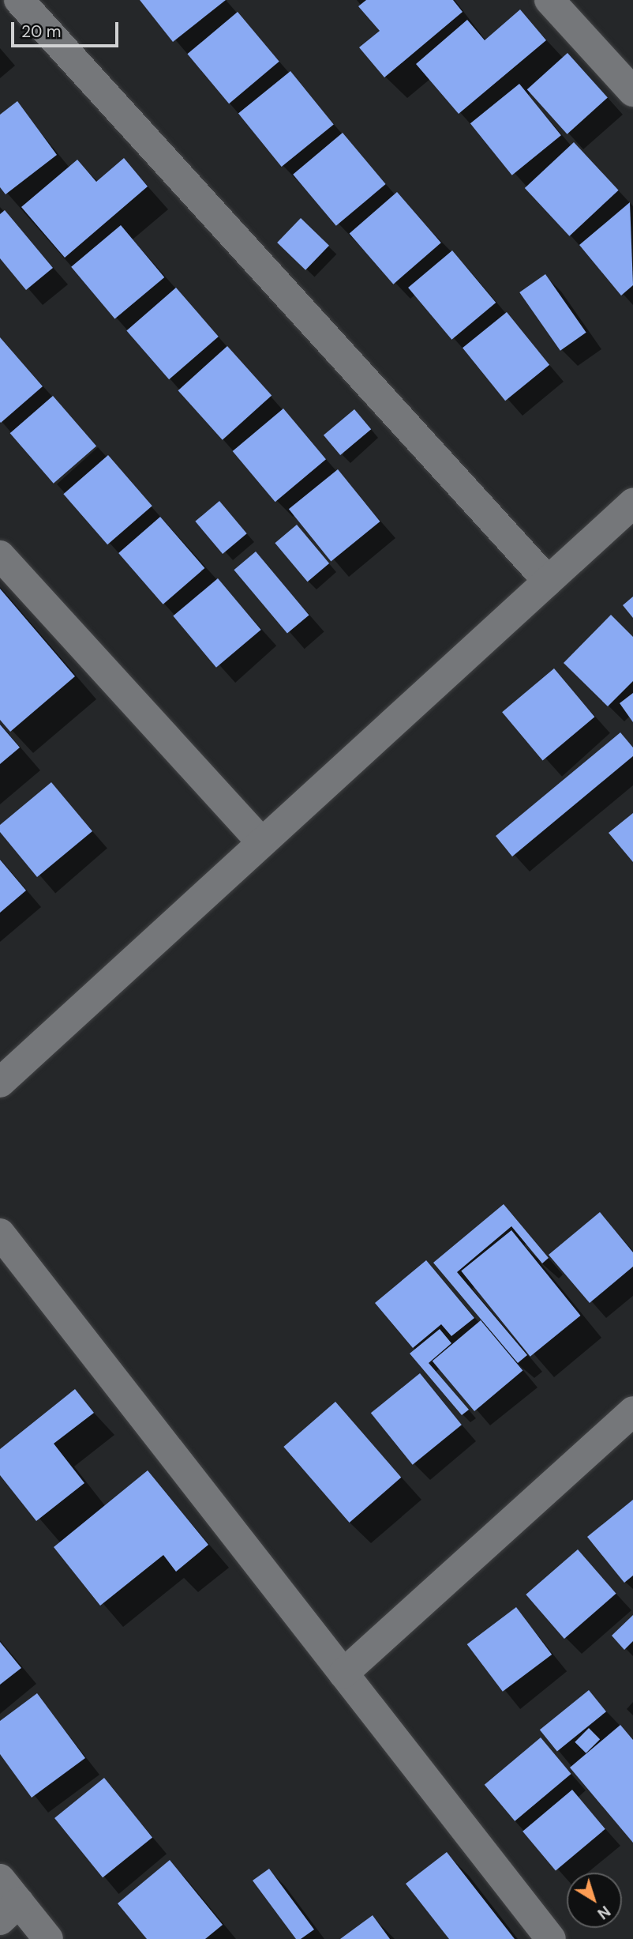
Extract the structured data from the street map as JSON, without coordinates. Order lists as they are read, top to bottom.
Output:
{
  "scale_bar": "20 m",
  "north": "bottom right"
}
